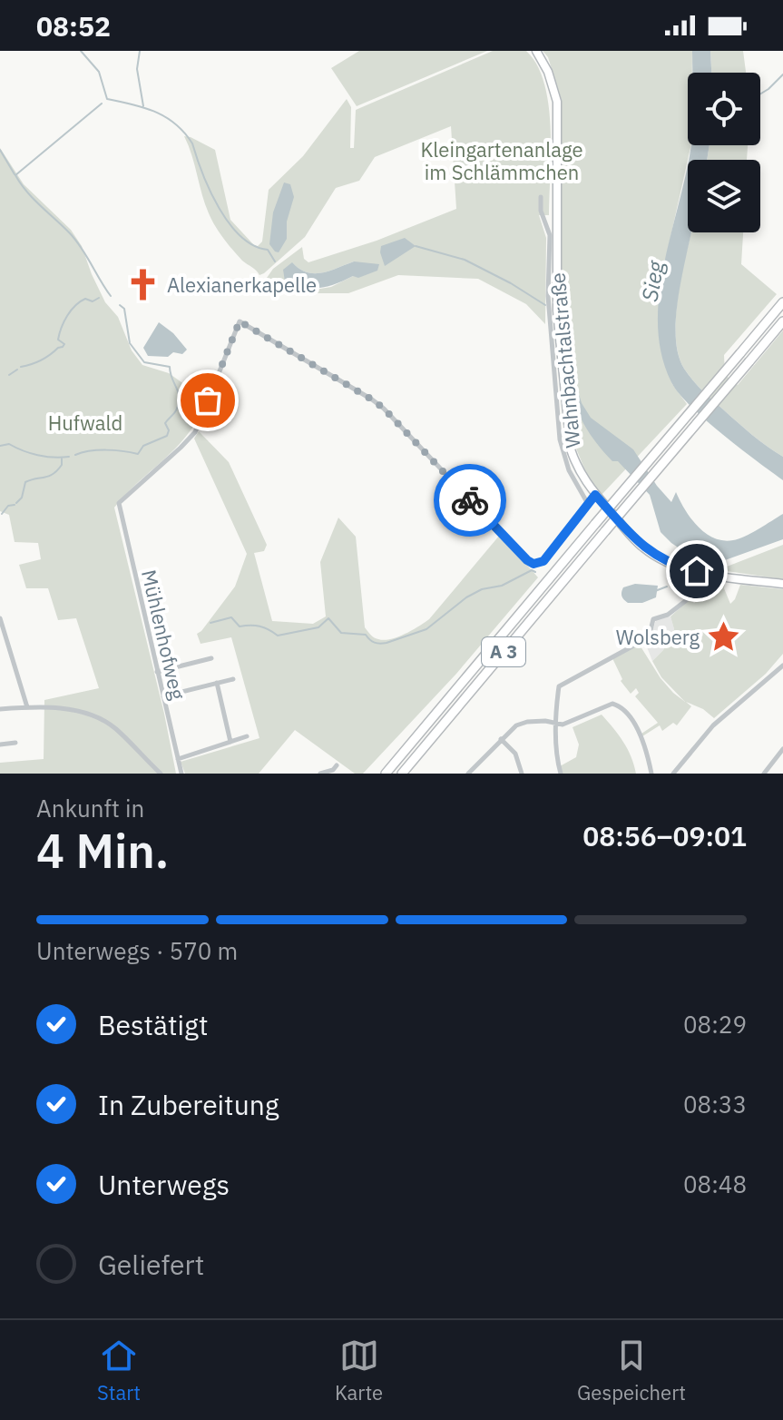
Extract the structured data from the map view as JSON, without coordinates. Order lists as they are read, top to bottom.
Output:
{
  "streets": {
    "highway": ["A 3"],
    "main road": ["Wahnbachtalstraße"],
    "street": ["Mühlenhofweg"]
  },
  "water": ["Sieg"],
  "parks": ["Kleingartenanlage im Schlämmchen", "Hufwald"],
  "places": {
    "church": ["Alexianerkapelle"],
    "place": ["Wolsberg"]
  },
  "page": {
    "status": "08:52",
    "heading": ["4 Min.", "Ankunft in", "08:56–09:01"],
    "bar": "Unterwegs · 570 m",
    "list": [
      ["Bestätigt", "08:29"],
      ["In Zubereitung", "08:33"],
      ["Unterwegs", "08:48"],
      "Geliefert"
    ],
    "tabs": ["Start", "Karte", "Gespeichert"]
  }
}
